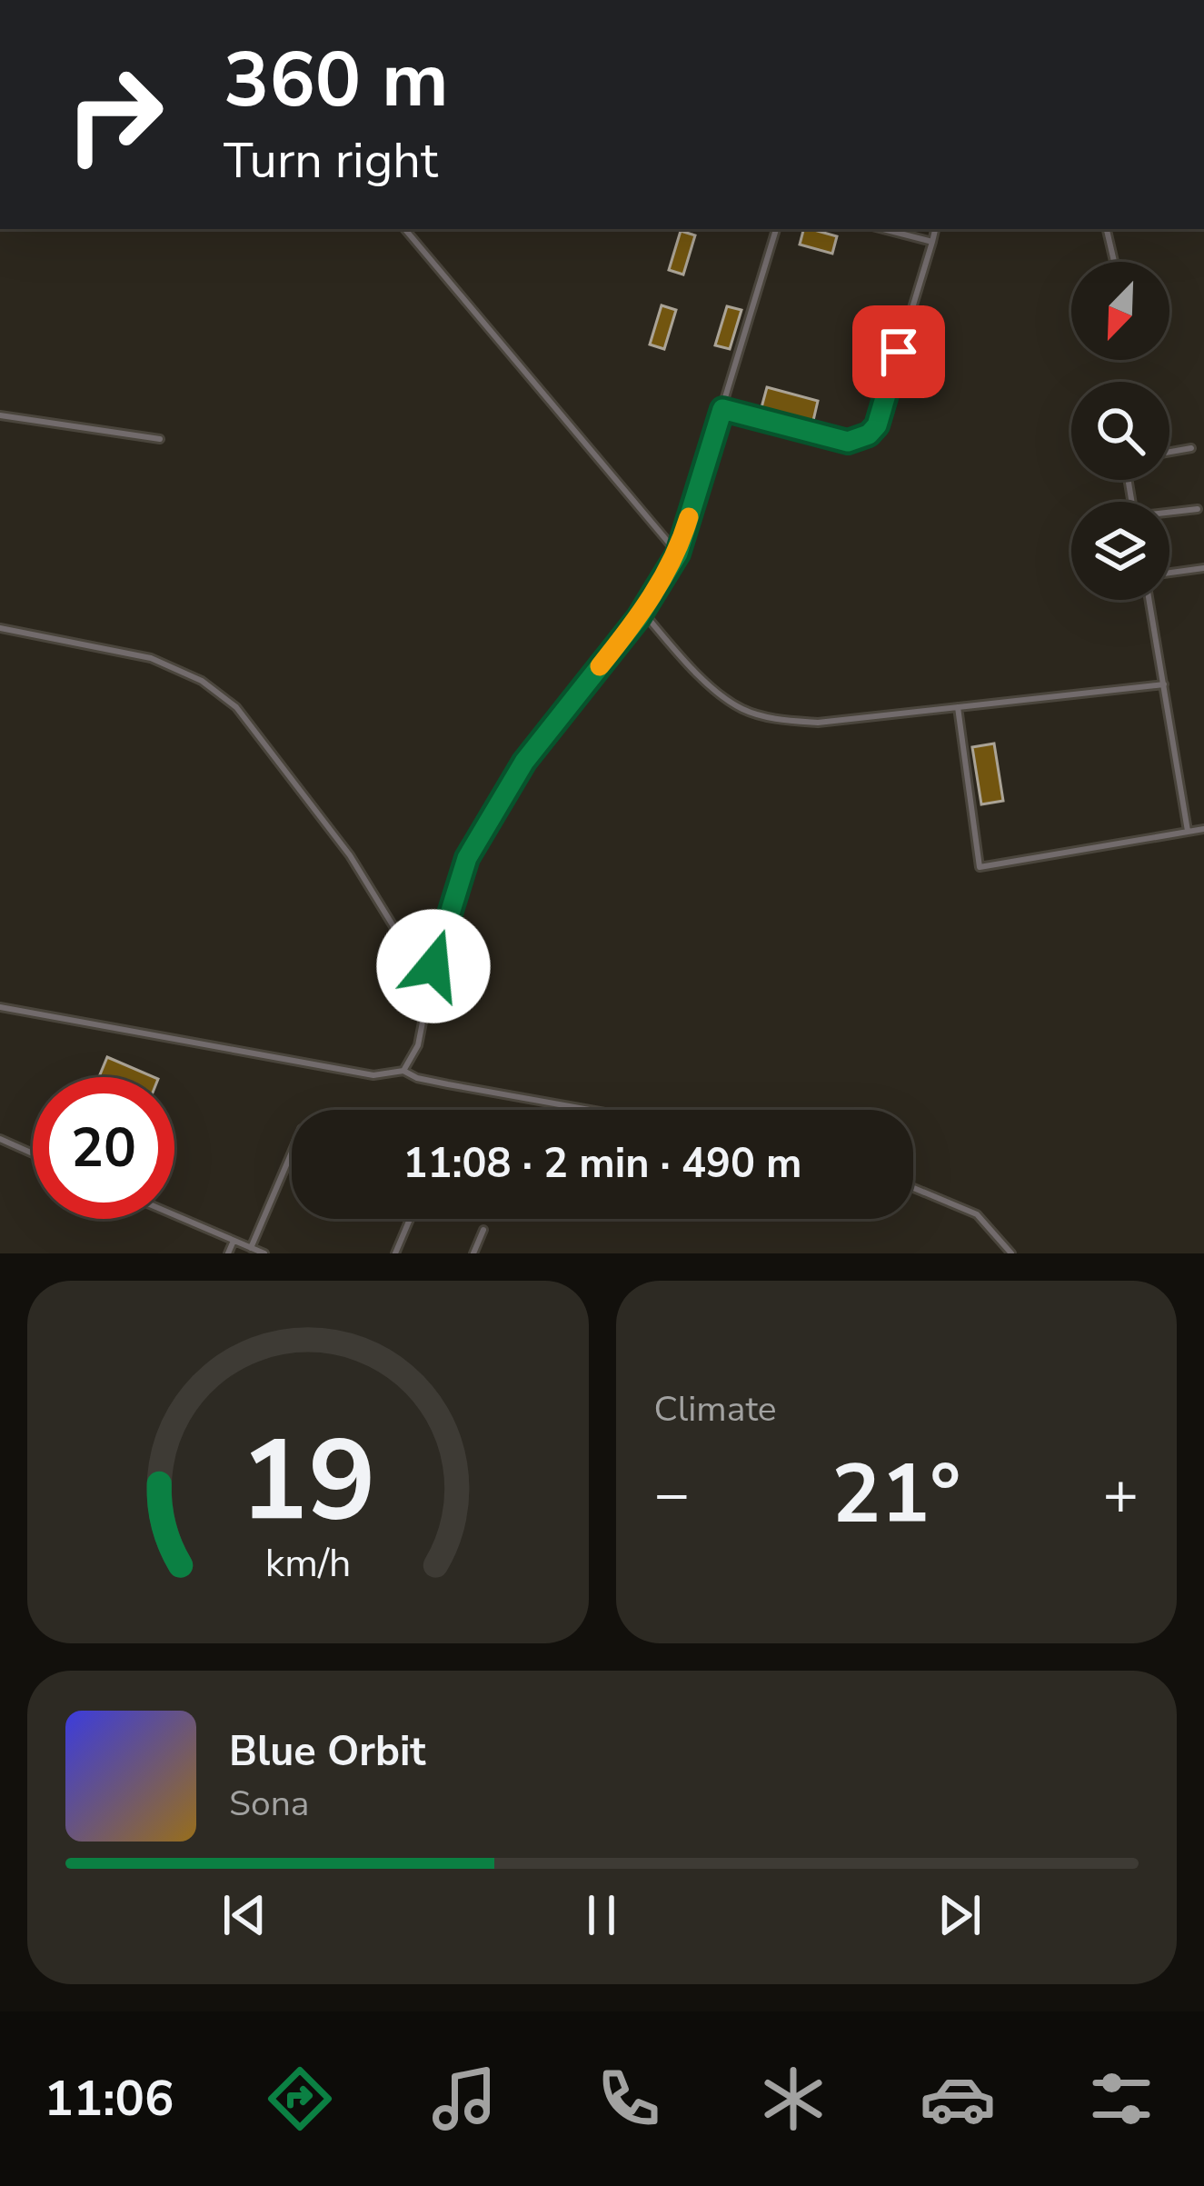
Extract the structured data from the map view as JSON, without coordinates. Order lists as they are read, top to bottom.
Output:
{
  "north": "bottom left",
  "page": {
    "turn": ["360 m", "Turn right"],
    "limit": "20",
    "trip": "11:08 · 2 min · 490 m",
    "tile": "Climate",
    "heat": ["−", "21°", "+"],
    "song": ["Blue Orbit", "Sona"],
    "tabs": "11:06",
    "gauge": ["19", "km/h"]
  }
}
